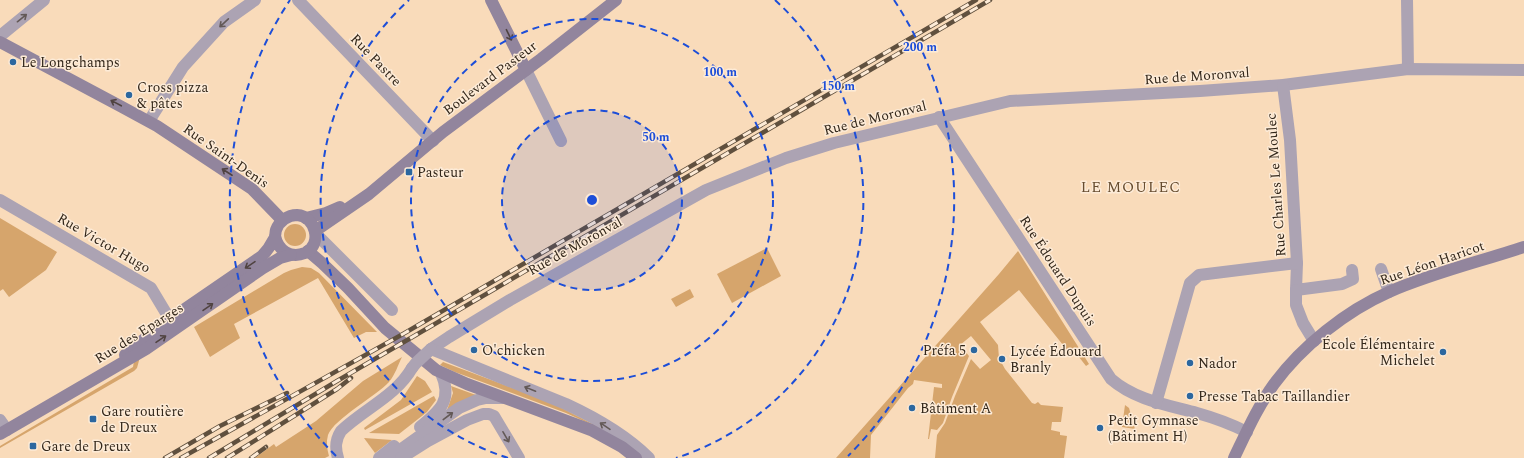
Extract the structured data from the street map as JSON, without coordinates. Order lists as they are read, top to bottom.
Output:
{
  "streets": {
    "main road": [
      "Boulevard Pasteur",
      "Rue Saint-Denis",
      "Rue Léon Haricot",
      "Rue des Eparges"
    ],
    "street": [
      "Rue Pastre",
      "Rue de Moronval",
      "Rue Charles Le Moulec",
      "Rue Victor Hugo",
      "Rue Édouard Dupuis"
    ]
  },
  "crossings": [
    ["Rue Pastre", "Boulevard Pasteur"],
    ["Rue de Moronval", "Rue Charles Le Moulec"],
    ["Rue de Moronval", "Rue Édouard Dupuis"],
    ["Boulevard Pasteur", "Rue Saint-Denis"],
    ["Boulevard Pasteur", "Rue des Eparges"],
    ["Rue Saint-Denis", "Rue des Eparges"],
    ["Rue Charles Le Moulec", "Rue Édouard Dupuis"],
    ["Rue Victor Hugo", "Rue des Eparges"],
    ["Rue Léon Haricot", "Rue Édouard Dupuis"]
  ],
  "one_way": ["Rue Saint-Denis"],
  "districts": ["LE MOULEC"],
  "places": {
    "other": [
      "Le Longchamps",
      "Cross pizza & pâtes",
      "O'chicken",
      "Préfa 5",
      "École Élémentaire Michelet",
      "Lycée Édouard Branly",
      "Nador",
      "Presse Tabac Taillandier",
      "Bâtiment A",
      "Petit Gymnase (Bâtiment H)"
    ],
    "transit": ["Pasteur", "Gare routière de Dreux", "Gare de Dreux"]
  },
  "rings": [
    "200 m",
    "100 m",
    "150 m",
    "50 m"
  ]
}
